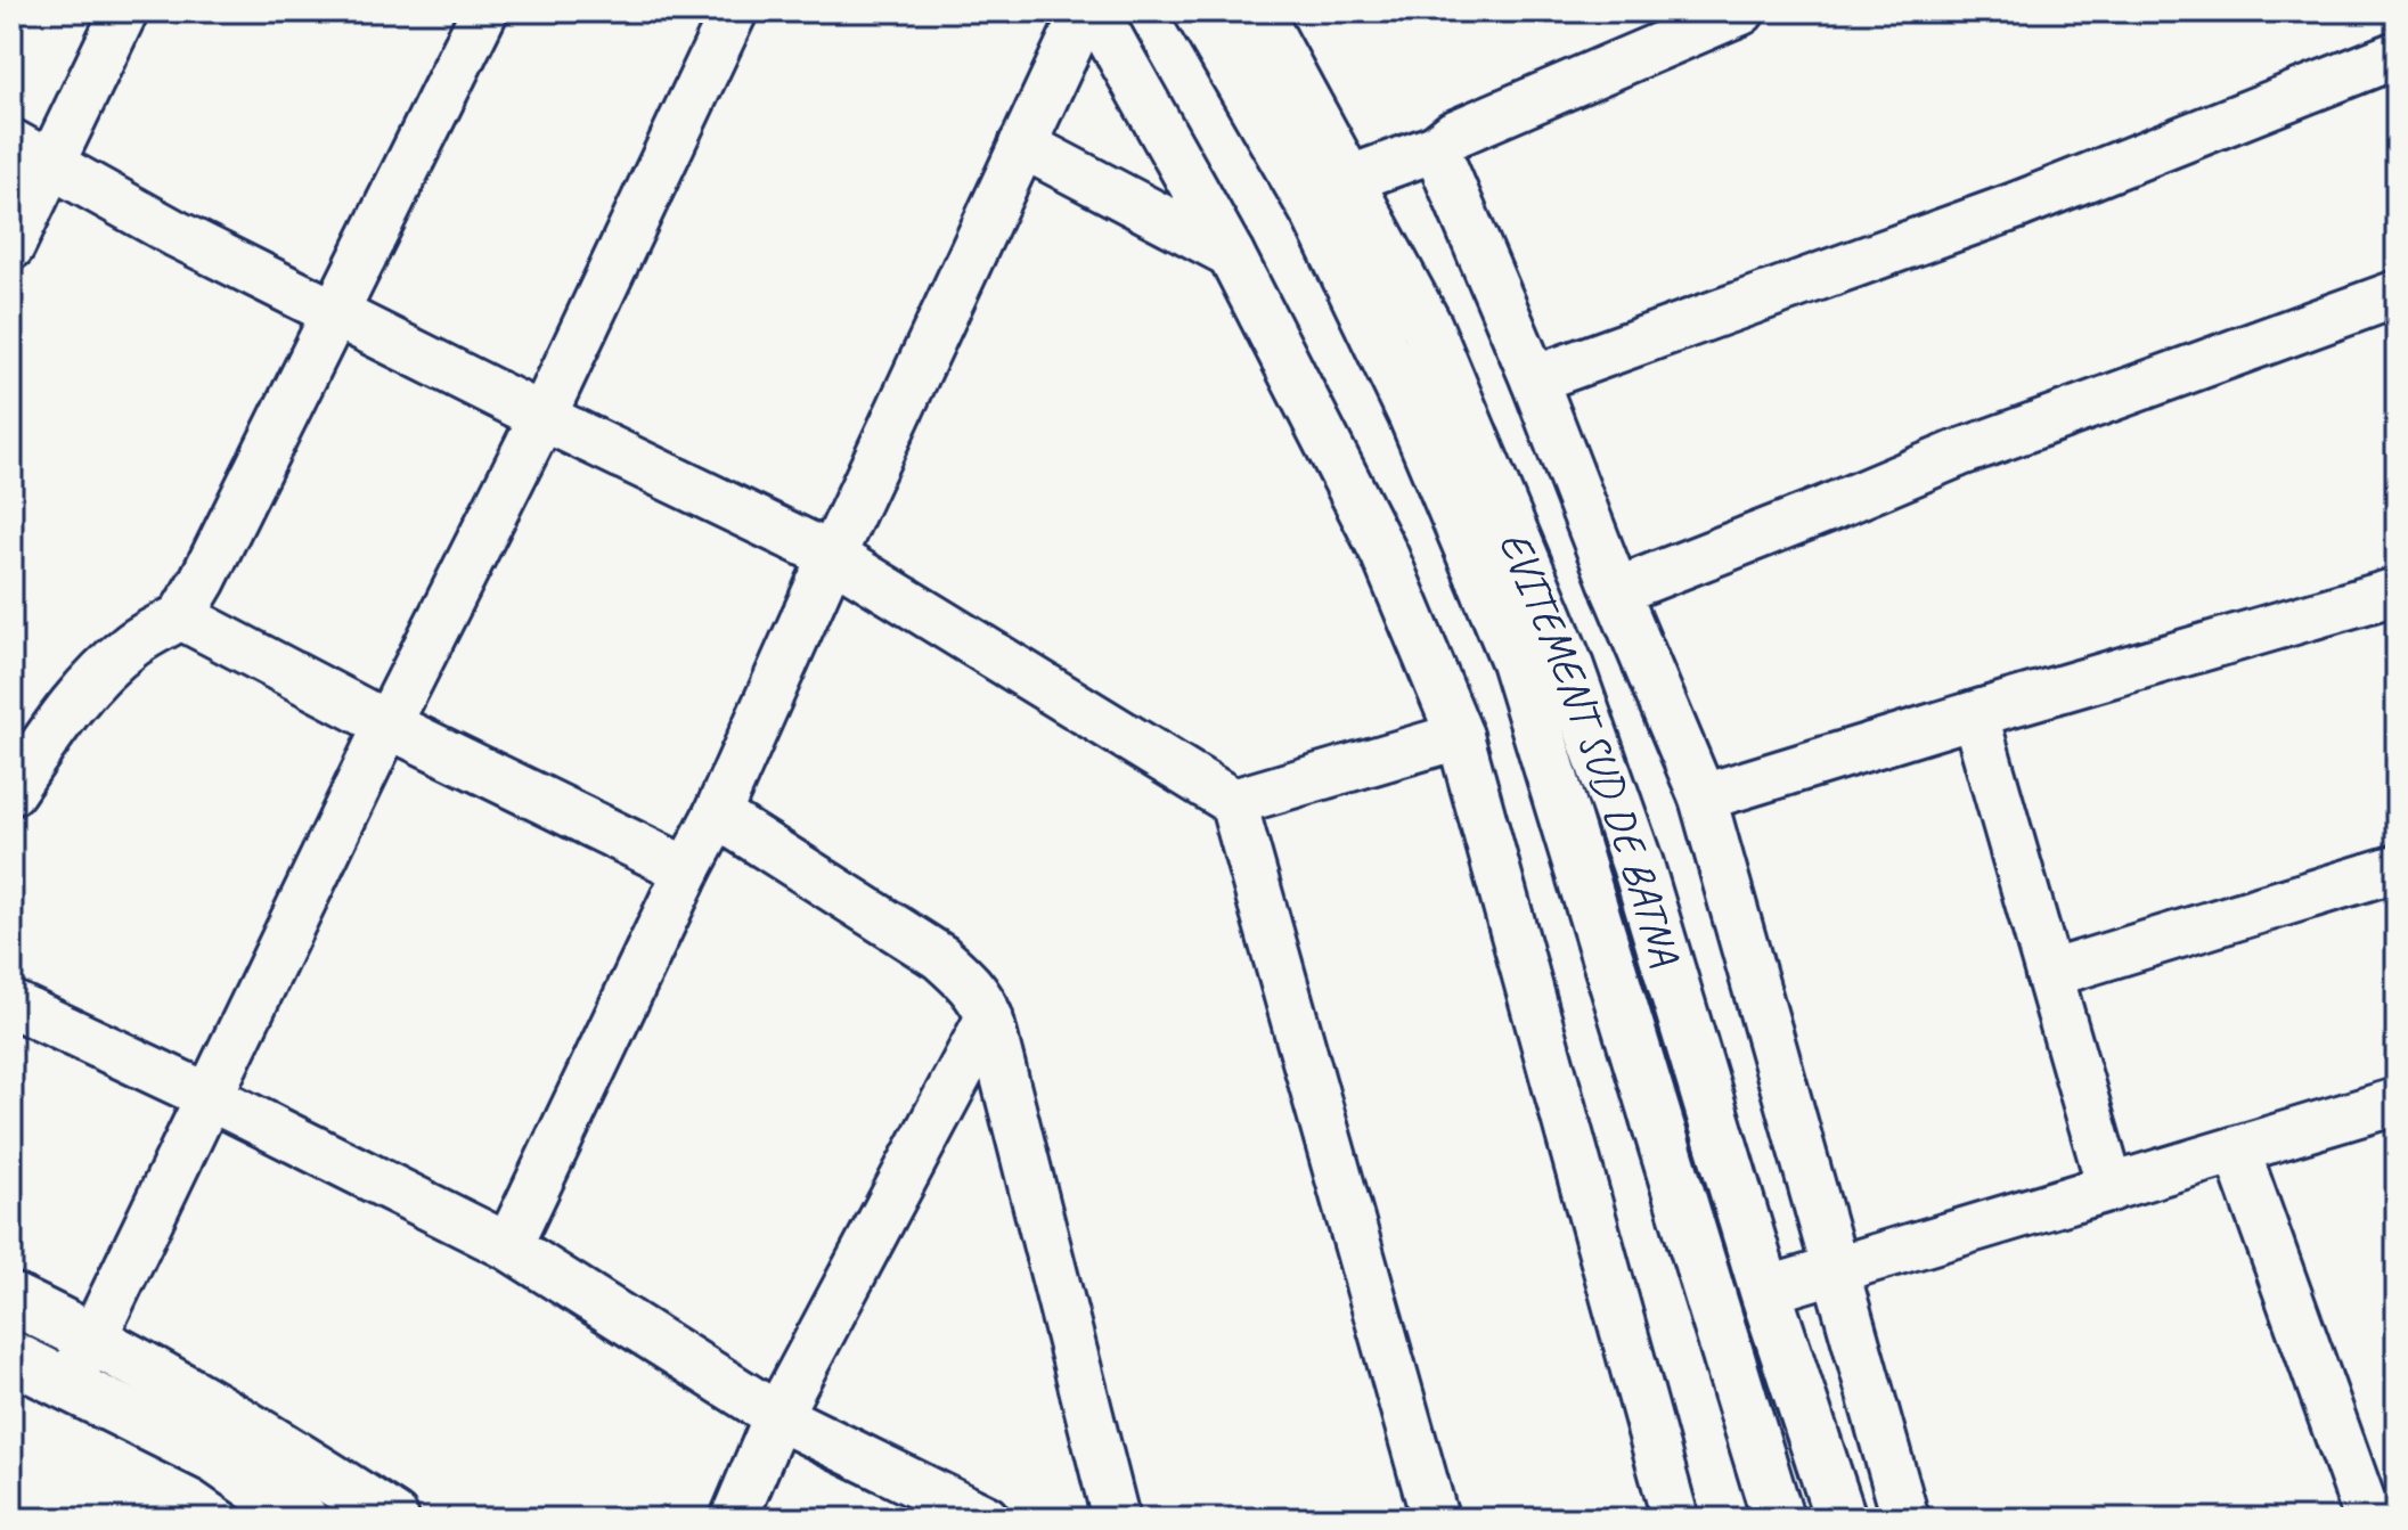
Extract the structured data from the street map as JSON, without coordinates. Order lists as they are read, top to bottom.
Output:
{
  "streets": {
    "main road": ["EVITEMENT SUD DE BATNA"]
  }
}
